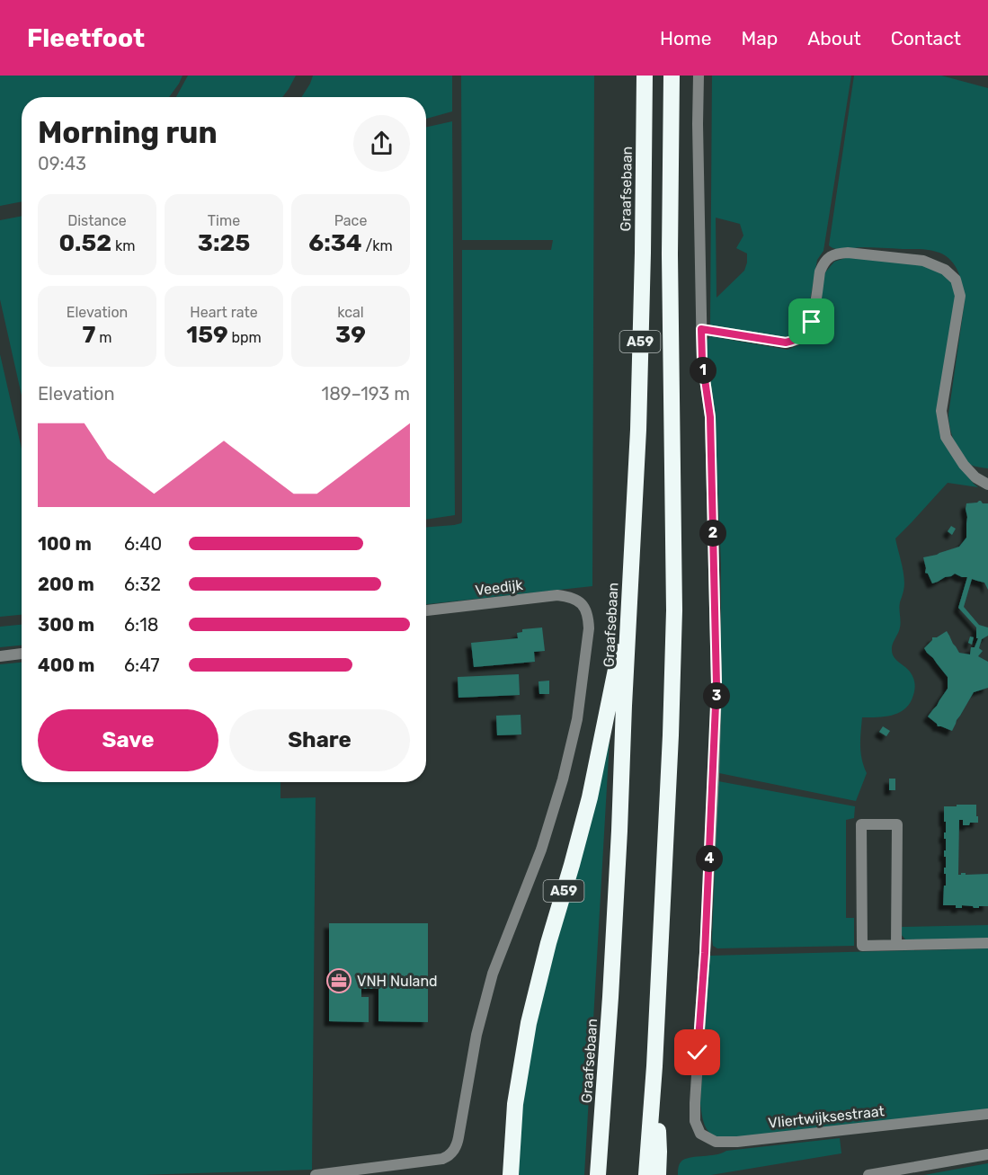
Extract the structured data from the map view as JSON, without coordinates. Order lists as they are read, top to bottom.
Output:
{
  "streets": {
    "highway": ["Graafsebaan", "A59"],
    "street": ["Veedijk", "Vliertwijksestraat"]
  },
  "crossings": [
    ["Graafsebaan", "A59"],
    ["Graafsebaan", "Veedijk"]
  ],
  "places": {
    "office": ["VNH Nuland"]
  },
  "page": {
    "header": "Fleetfoot",
    "nav": [
      "Home",
      "Map",
      "About",
      "Contact"
    ],
    "heading": ["Morning run", "09:43"],
    "stats": [
      ["Distance", "0.52 km"],
      ["Time", "3:25"],
      ["Pace", "6:34 /km"],
      ["Elevation", "7 m"],
      ["Heart rate", "159 bpm"],
      ["kcal", "39"]
    ],
    "pins": [
      "1",
      "2",
      "3",
      "4"
    ],
    "chart": ["Elevation", "189–193 m"],
    "list": [
      {
        "name": "100 m",
        "note": "6:40"
      },
      {
        "name": "200 m",
        "note": "6:32"
      },
      {
        "name": "300 m",
        "note": "6:18"
      },
      {
        "name": "400 m",
        "note": "6:47"
      }
    ],
    "buttons": ["Save", "Share"]
  }
}
